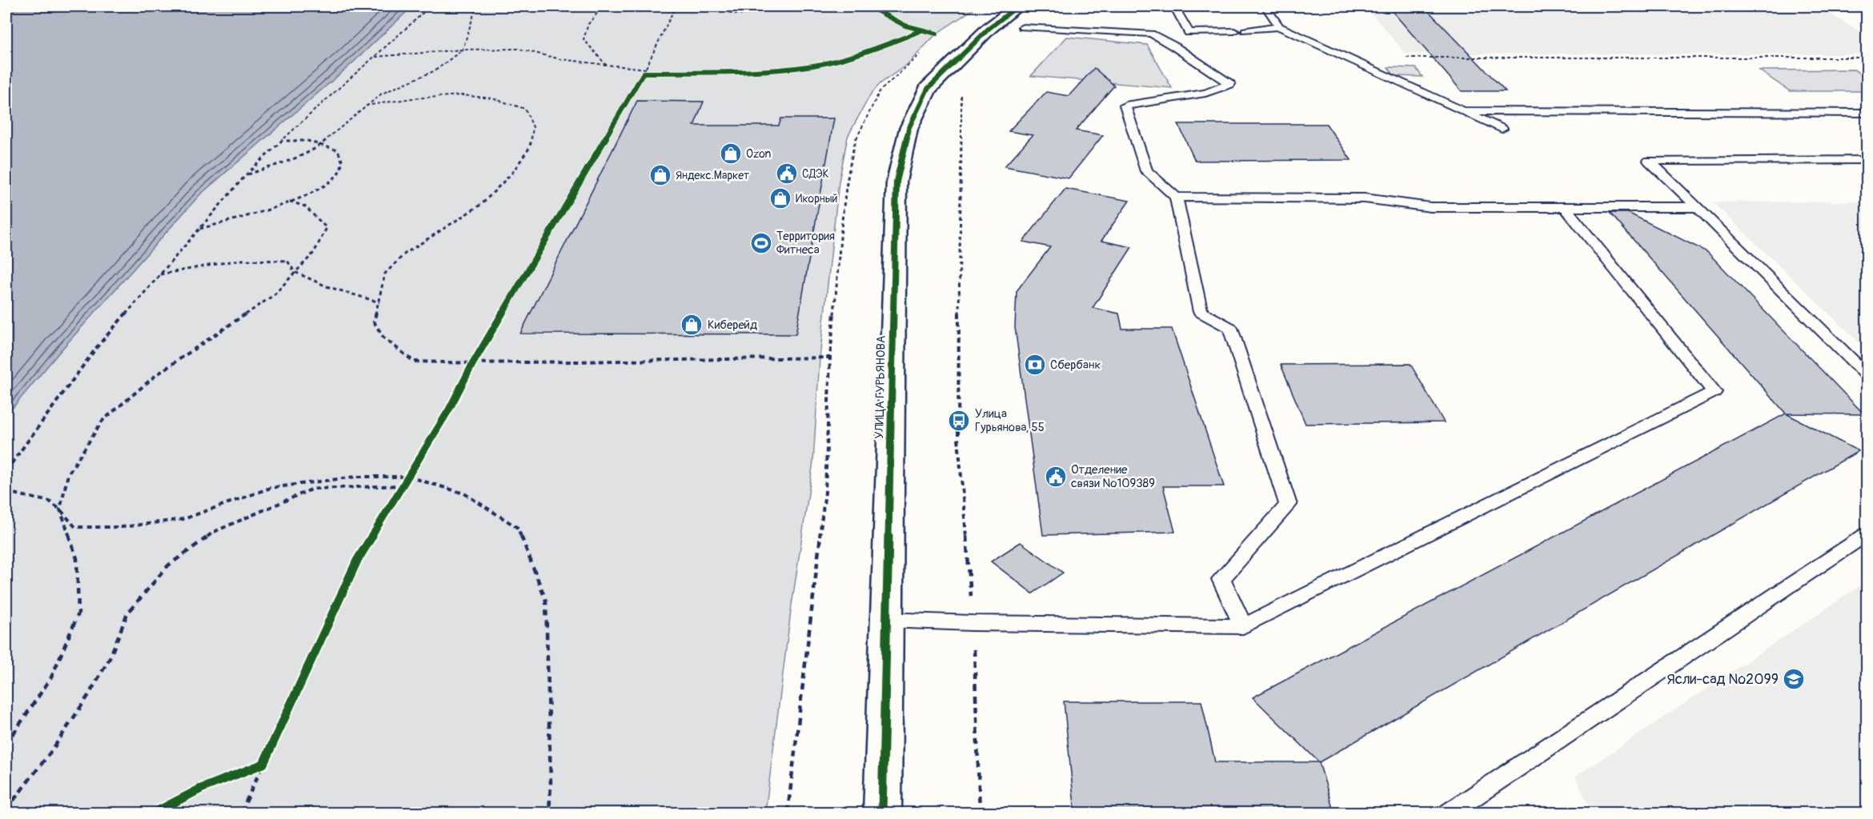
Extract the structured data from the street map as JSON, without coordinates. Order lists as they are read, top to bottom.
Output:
{
  "streets": {
    "street": ["УЛИЦА ГУРЬЯНОВА"]
  },
  "places": {
    "shop": [
      "Ozon",
      "Яндекс.Маркет",
      "Икорный",
      "Киберейд"
    ],
    "public building": ["СДЭК", "Отделение связи №109389"],
    "sports": ["Территория Фитнеса"],
    "bank": ["Сбербанк"],
    "bus stop": ["Улица Гурьянова, 55"],
    "school or university": ["Ясли-сад №2099"]
  }
}
